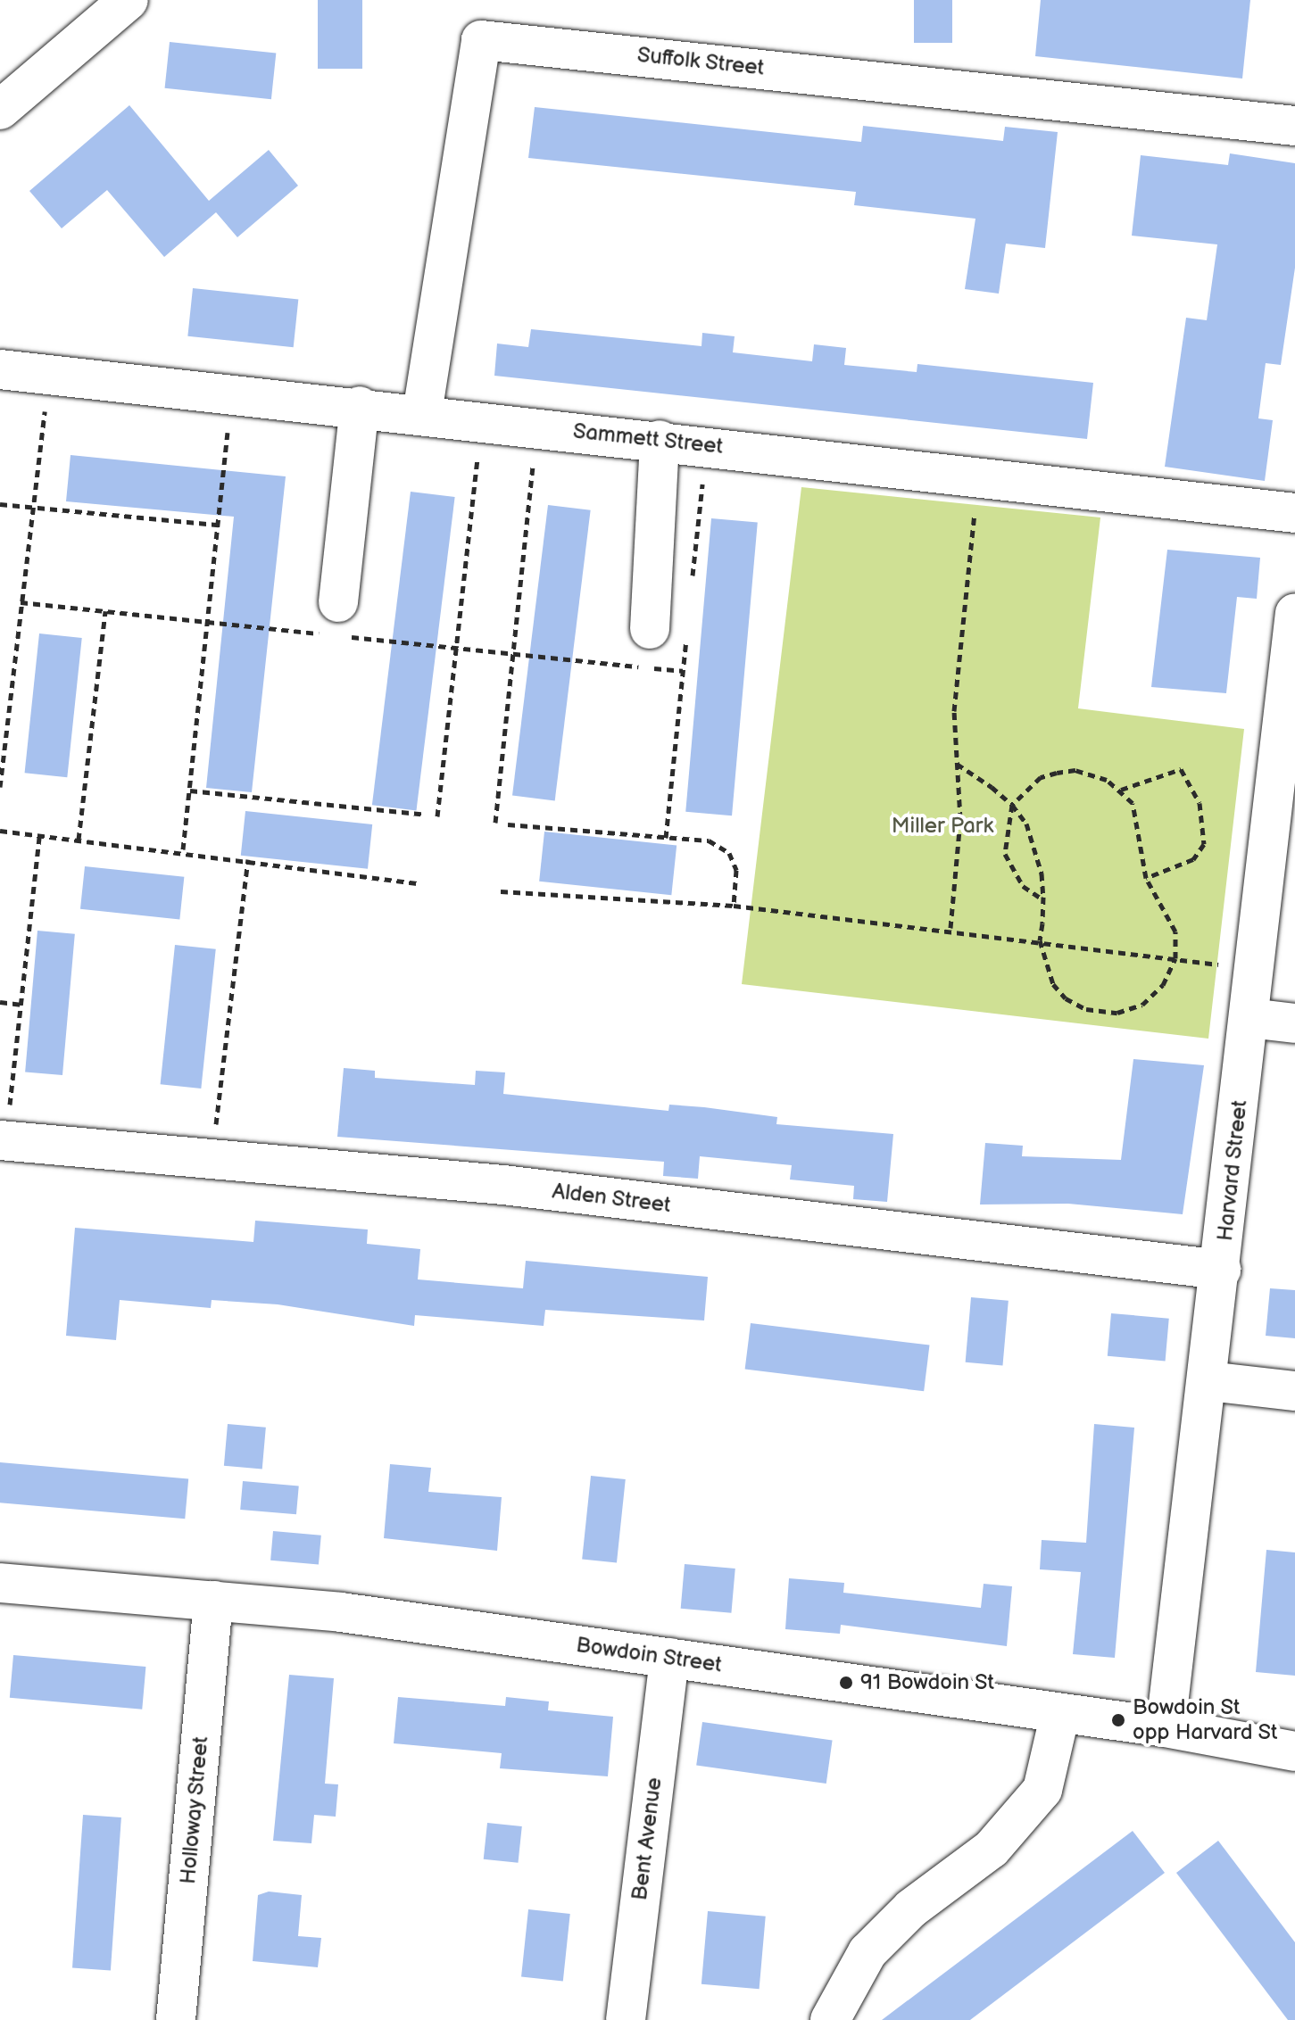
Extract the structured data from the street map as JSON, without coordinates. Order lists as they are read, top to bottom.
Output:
{
  "streets": {
    "street": [
      "Suffolk Street",
      "Sammett Street",
      "Harvard Street",
      "Alden Street",
      "Bowdoin Street",
      "Holloway Street",
      "Bent Avenue"
    ]
  },
  "crossings": [
    ["Suffolk Street", "Sammett Street"],
    ["Harvard Street", "Alden Street"],
    ["Harvard Street", "Bowdoin Street"],
    ["Bowdoin Street", "Holloway Street"],
    ["Bowdoin Street", "Bent Avenue"]
  ],
  "parks": ["Miller Park"],
  "places": ["91 Bowdoin St", "Bowdoin St opp Harvard St"]
}
